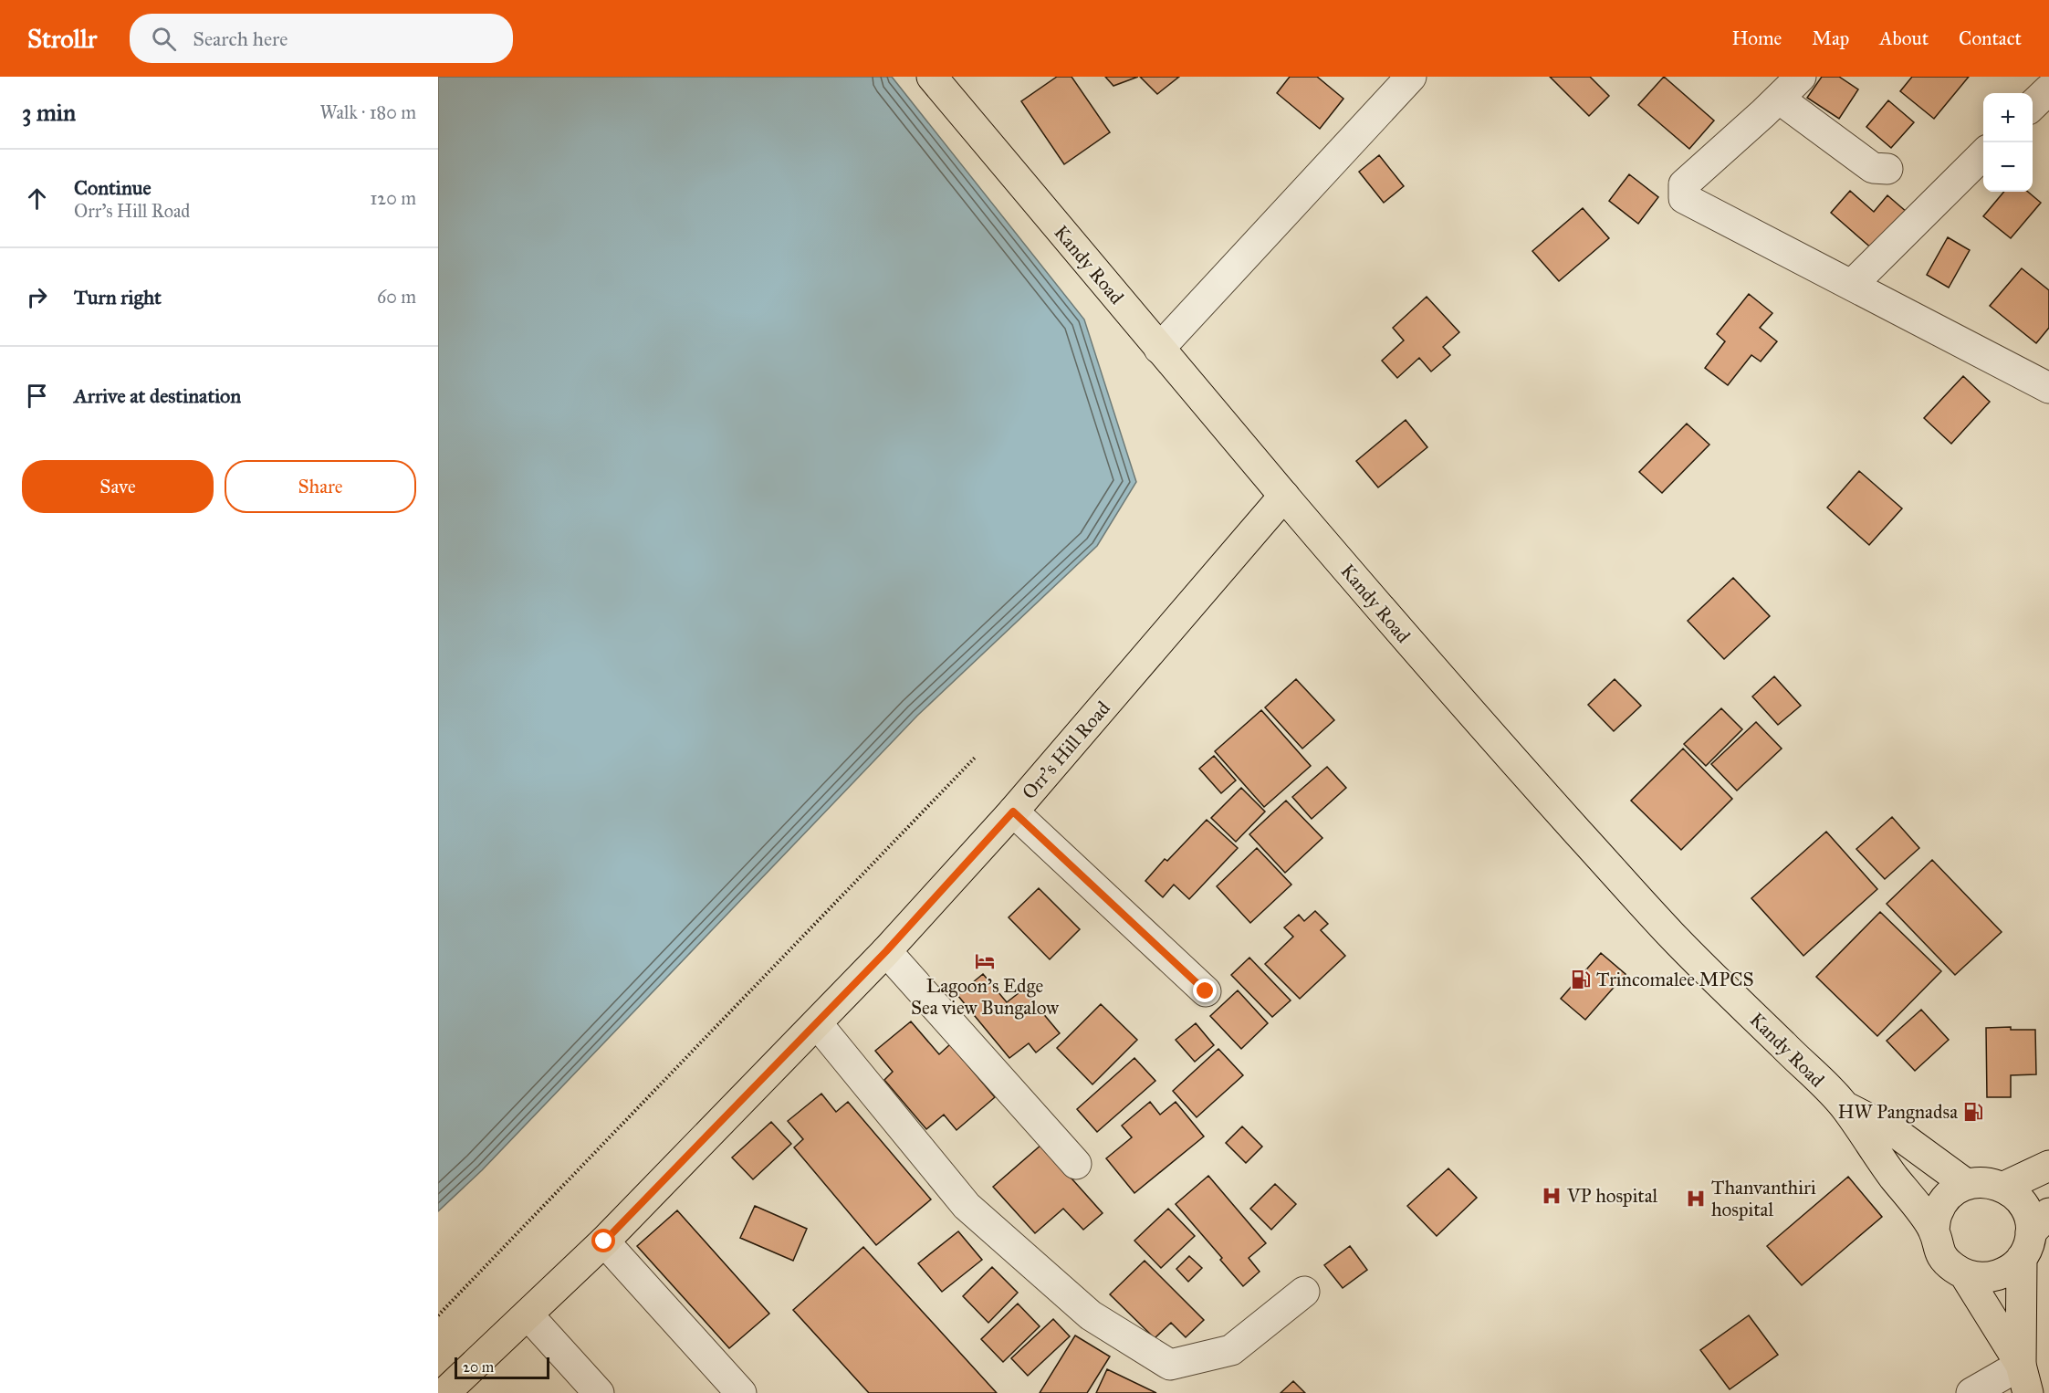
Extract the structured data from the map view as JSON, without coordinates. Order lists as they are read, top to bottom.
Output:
{
  "streets": {
    "main road": ["Kandy Road", "Orr’s Hill Road"]
  },
  "crossings": [
    ["Kandy Road", "Orr’s Hill Road"]
  ],
  "places": {
    "hotel": ["Lagoon's Edge Sea view Bungalow"],
    "fuel station": ["Trincomalee MPCS", "HW Pangnadsa"],
    "hospital": ["VP hospital", "Thanvanthiri hospital"]
  },
  "scale_bar": "20 m",
  "page": {
    "header": "Strollr",
    "search": "Search here",
    "nav": [
      "Home",
      "Map",
      "About",
      "Contact"
    ],
    "heading": ["3 min", "Walk · 180 m"],
    "map_buttons": ["+", "−"],
    "list": [
      ["Continue", "Orr’s Hill Road", "120 m"],
      ["Turn right", "60 m"],
      "Arrive at destination"
    ],
    "buttons": ["Save", "Share"],
    "scale": "20 m"
  }
}
